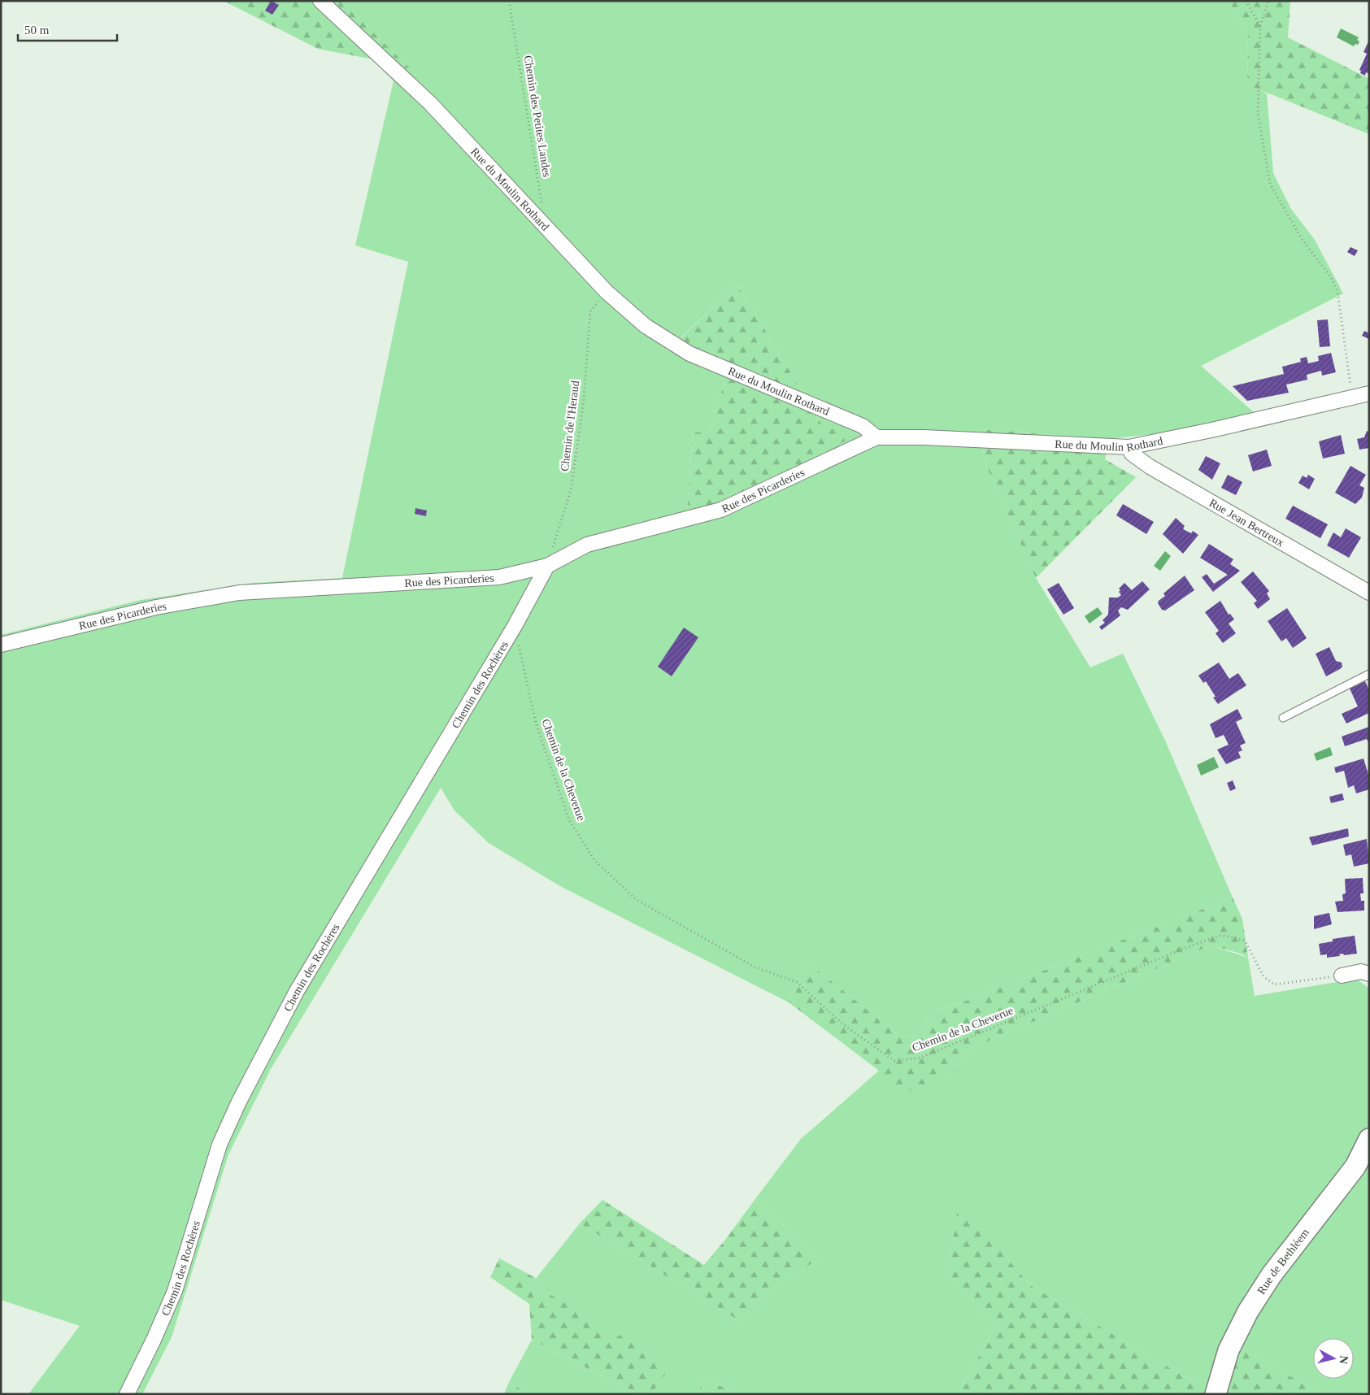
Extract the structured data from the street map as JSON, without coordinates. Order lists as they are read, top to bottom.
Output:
{
  "streets": {
    "main road": ["Rue de Bethléem"],
    "street": [
      "Rue du Moulin Rothard",
      "Rue des Picarderies",
      "Rue Jean Bertreux",
      "Chemin des Rochères"
    ],
    "path": ["Chemin des Petites Landes", "Chemin de l'Heraud", "Chemin de la Cheverue"]
  },
  "crossings": [
    ["Rue du Moulin Rothard", "Chemin de l'Heraud"],
    ["Rue du Moulin Rothard", "Rue des Picarderies"],
    ["Rue du Moulin Rothard", "Rue Jean Bertreux"],
    ["Chemin de l'Heraud", "Rue des Picarderies"],
    ["Chemin de l'Heraud", "Chemin des Rochères"],
    ["Rue des Picarderies", "Chemin des Rochères"],
    ["Chemin des Rochères", "Chemin de la Cheverue"]
  ],
  "scale_bar": "50 m",
  "north": "right"
}
